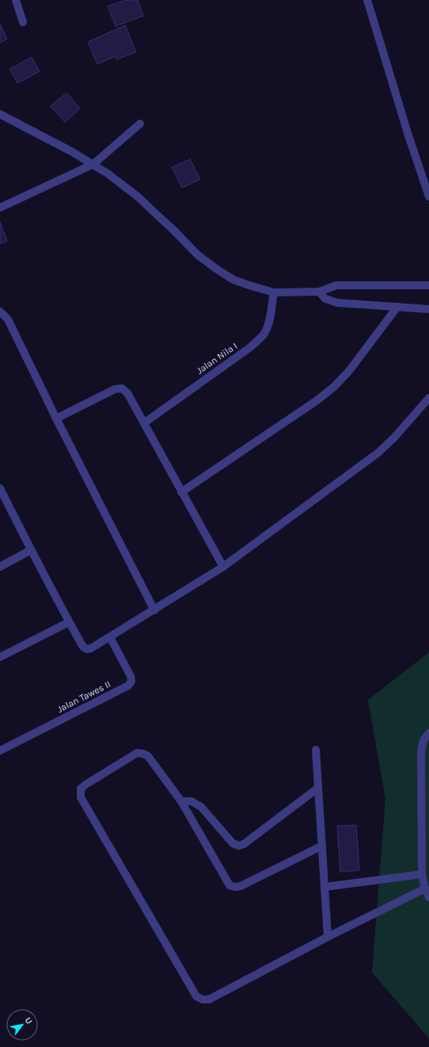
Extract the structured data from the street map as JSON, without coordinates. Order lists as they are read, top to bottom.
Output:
{
  "streets": {
    "street": ["Jalan Nila I", "Jalan Tawes II"]
  },
  "north": "top right"
}
